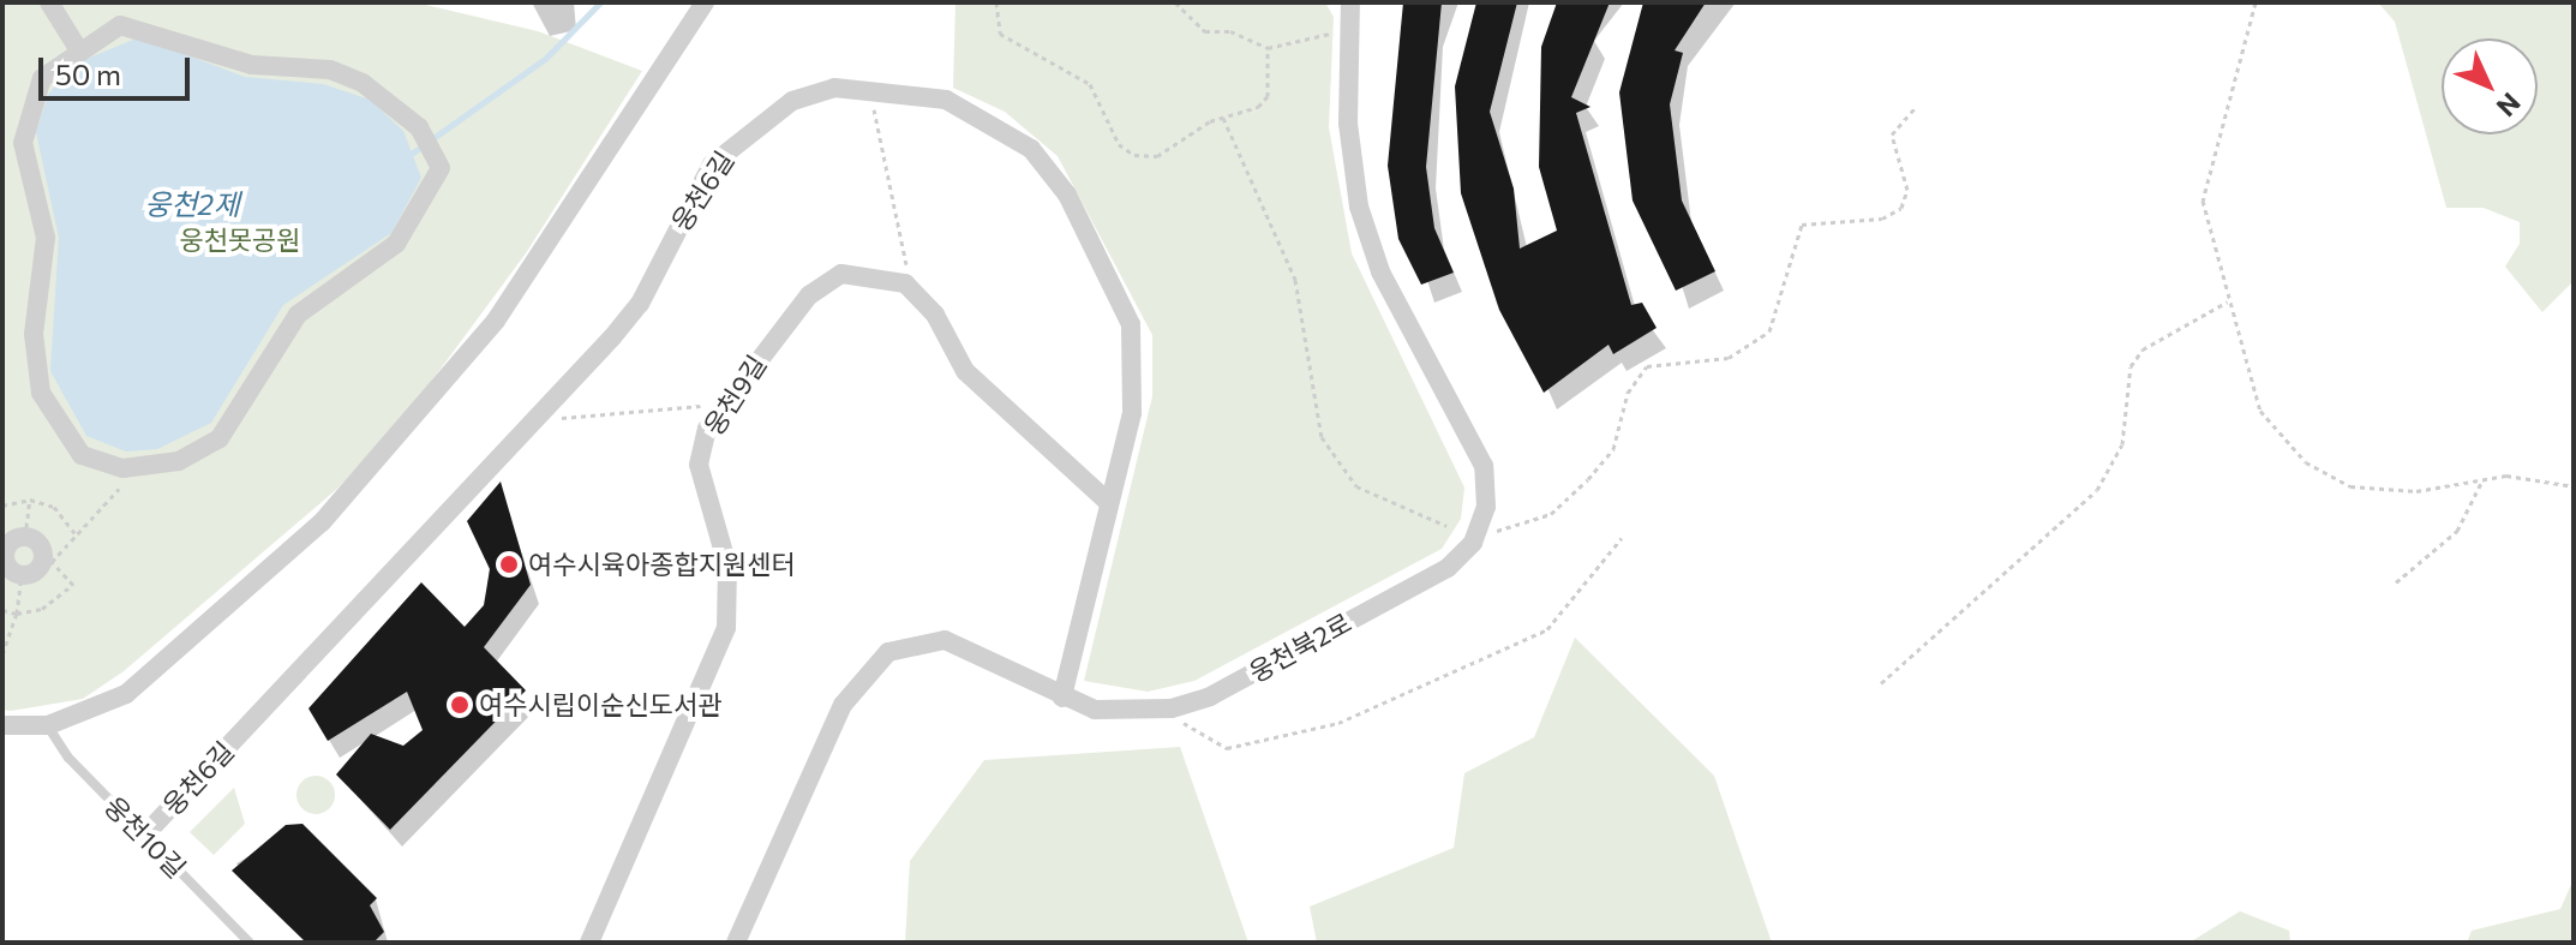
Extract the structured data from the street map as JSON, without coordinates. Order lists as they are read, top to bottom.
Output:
{
  "streets": {
    "street": ["웅천6길", "웅천9길", "웅천북2로"],
    "lane": ["웅천10길"]
  },
  "crossings": [
    ["웅천6길", "웅천북2로"],
    ["웅천6길", "웅천10길"]
  ],
  "water": ["웅천2제"],
  "parks": ["웅천못공원"],
  "places": ["여수시육아종합지원센터", "여수시립이순신도서관"],
  "scale_bar": "50 m",
  "north": "bottom right"
}
